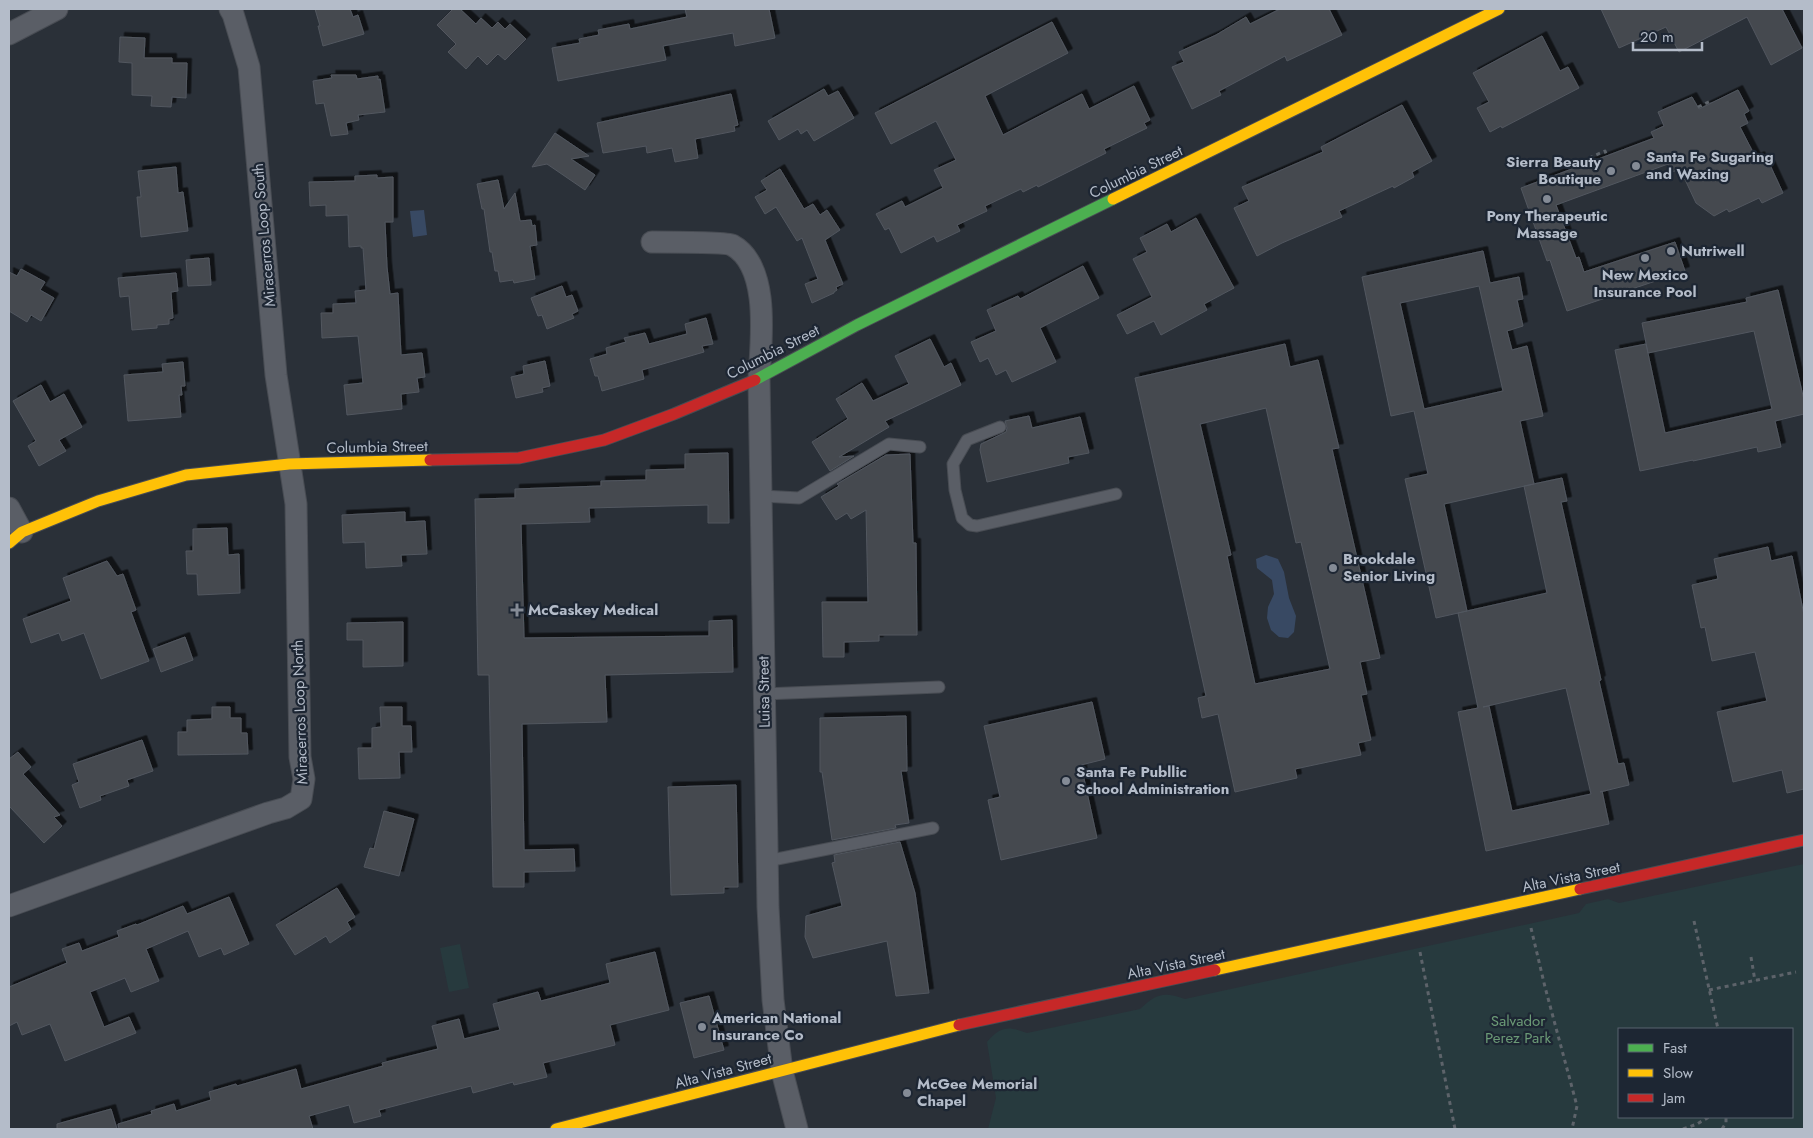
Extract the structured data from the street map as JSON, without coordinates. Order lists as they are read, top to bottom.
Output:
{
  "streets": {
    "street": [
      "Columbia Street",
      "Miracerros Loop South",
      "Luisa Street",
      "Miracerros Loop North",
      "Alta Vista Street"
    ]
  },
  "crossings": [
    ["Columbia Street", "Miracerros Loop South"],
    ["Columbia Street", "Luisa Street"],
    ["Columbia Street", "Miracerros Loop North"],
    ["Miracerros Loop South", "Miracerros Loop North"],
    ["Luisa Street", "Alta Vista Street"]
  ],
  "parks": ["Salvador Perez Park"],
  "places": {
    "other": [
      "Santa Fe Sugaring and Waxing",
      "Sierra Beauty Boutique",
      "Pony Therapeutic Massage",
      "Nutriwell",
      "New Mexico Insurance Pool",
      "Brookdale Senior Living",
      "Santa Fe Publlic School Administration",
      "American National Insurance Co",
      "McGee Memorial Chapel"
    ],
    "health": ["McCaskey Medical"]
  },
  "legend": ["Fast", "Slow", "Jam"],
  "scale_bar": "20 m"
}
